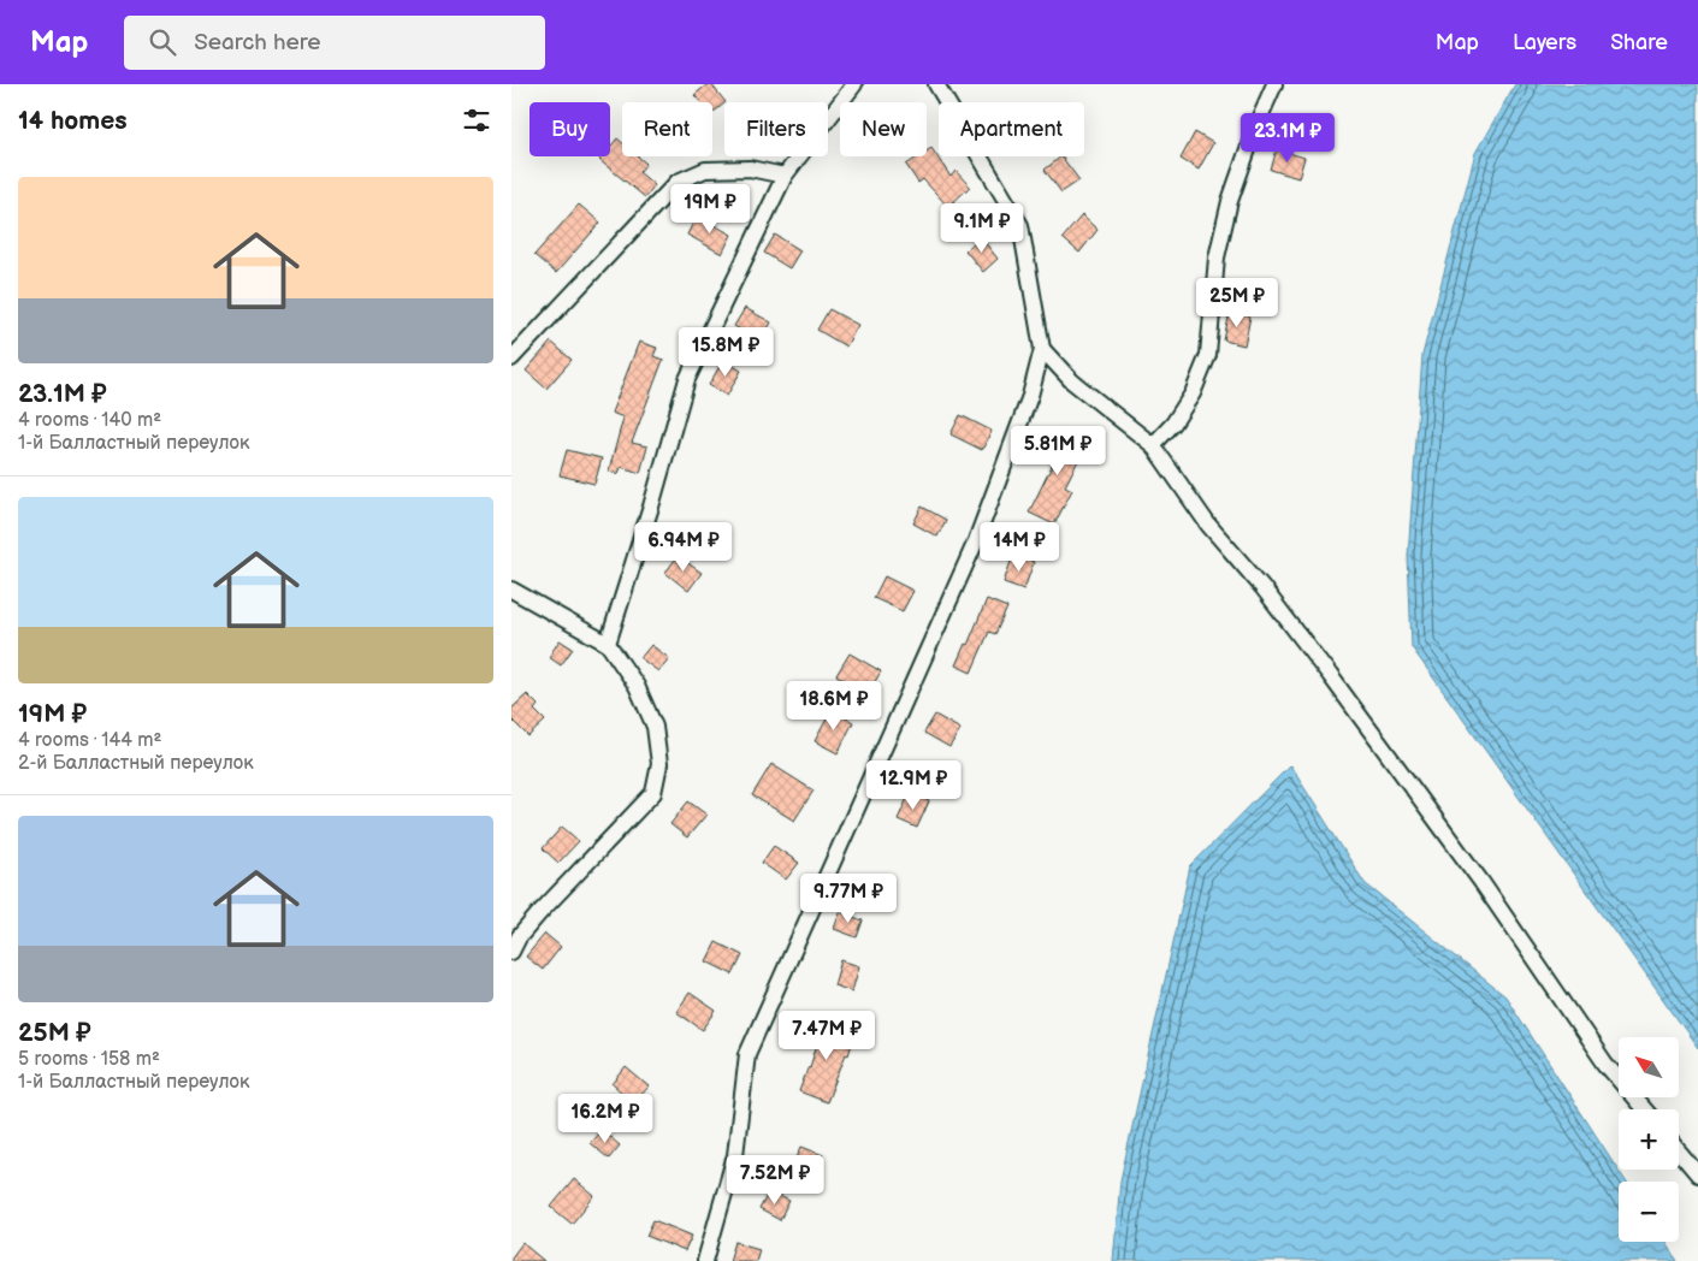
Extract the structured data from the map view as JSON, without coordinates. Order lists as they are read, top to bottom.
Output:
{
  "north": "top left",
  "page": {
    "header": "Map",
    "search": "Search here",
    "nav": ["Map", "Layers", "Share"],
    "heading": "14 homes",
    "chip": [
      "Buy",
      "Rent",
      "Filters",
      "New",
      "Apartment"
    ],
    "price": [
      "23.1M ₽",
      "19M ₽",
      "9.1M ₽",
      "25M ₽",
      "15.8M ₽",
      "5.81M ₽",
      "6.94M ₽",
      "14M ₽",
      "18.6M ₽",
      "12.9M ₽",
      "9.77M ₽",
      "7.47M ₽",
      "16.2M ₽",
      "7.52M ₽"
    ],
    "list": [
      {
        "name": "23.1M ₽",
        "note": "4 rooms · 140 m² · 1-й Балластный переулок"
      },
      {
        "name": "19M ₽",
        "note": "4 rooms · 144 m² · 2-й Балластный переулок"
      },
      {
        "name": "25M ₽",
        "note": "5 rooms · 158 m² · 1-й Балластный переулок"
      }
    ],
    "map_buttons": ["+", "−"]
  }
}
